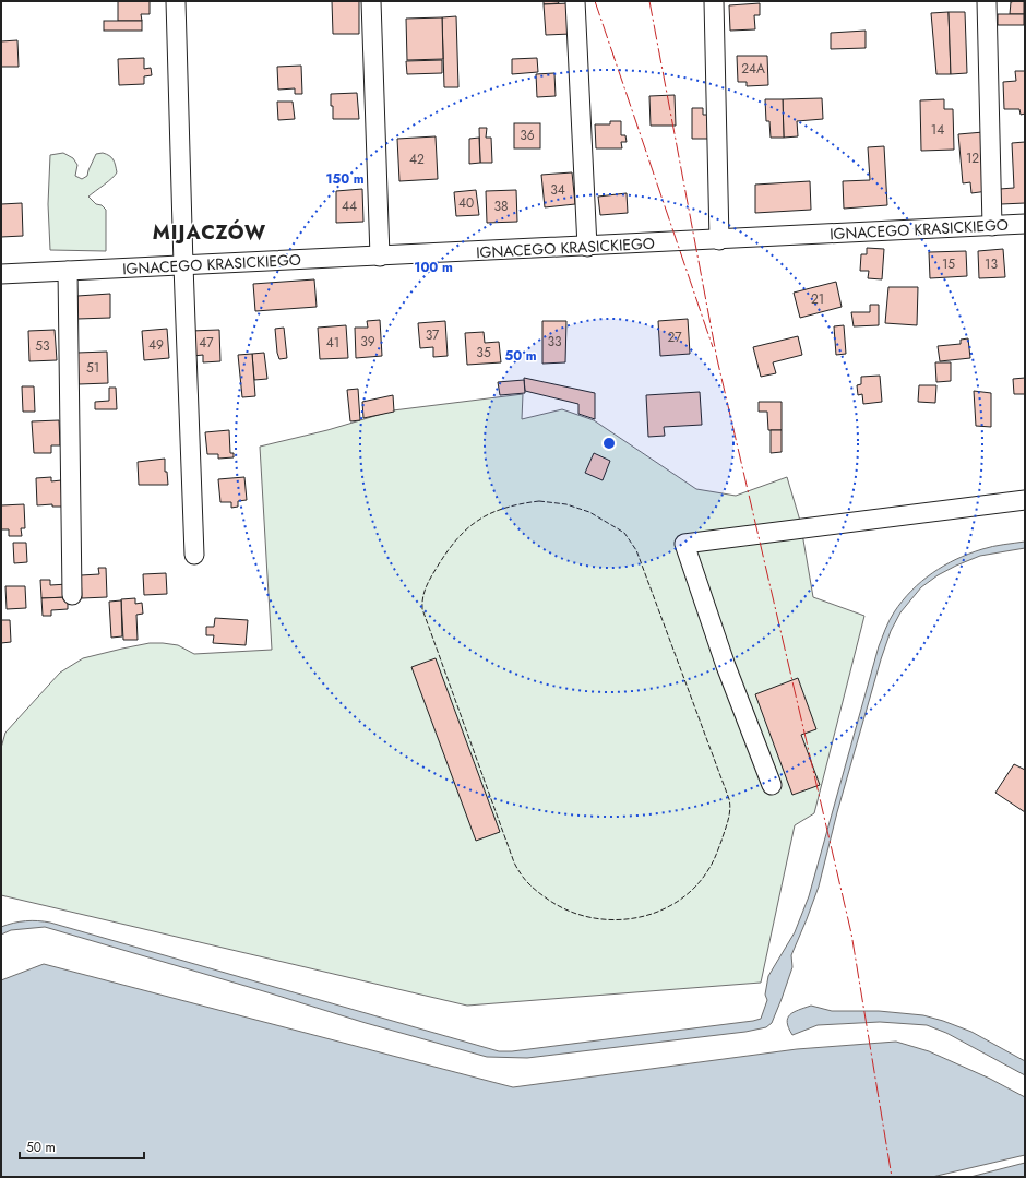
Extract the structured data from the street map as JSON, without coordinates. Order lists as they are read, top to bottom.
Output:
{
  "streets": {
    "street": ["IGNACEGO KRASICKIEGO"]
  },
  "districts": ["MIJACZÓW"],
  "house_numbers": [
    "24A",
    "14",
    "36",
    "12",
    "42",
    "34",
    "40",
    "44",
    "38",
    "15",
    "13",
    "21",
    "37",
    "27",
    "39",
    "33",
    "47",
    "41",
    "49",
    "53",
    "35",
    "51"
  ],
  "scale_bar": "50 m",
  "rings": ["150 m", "100 m", "50 m"]
}
